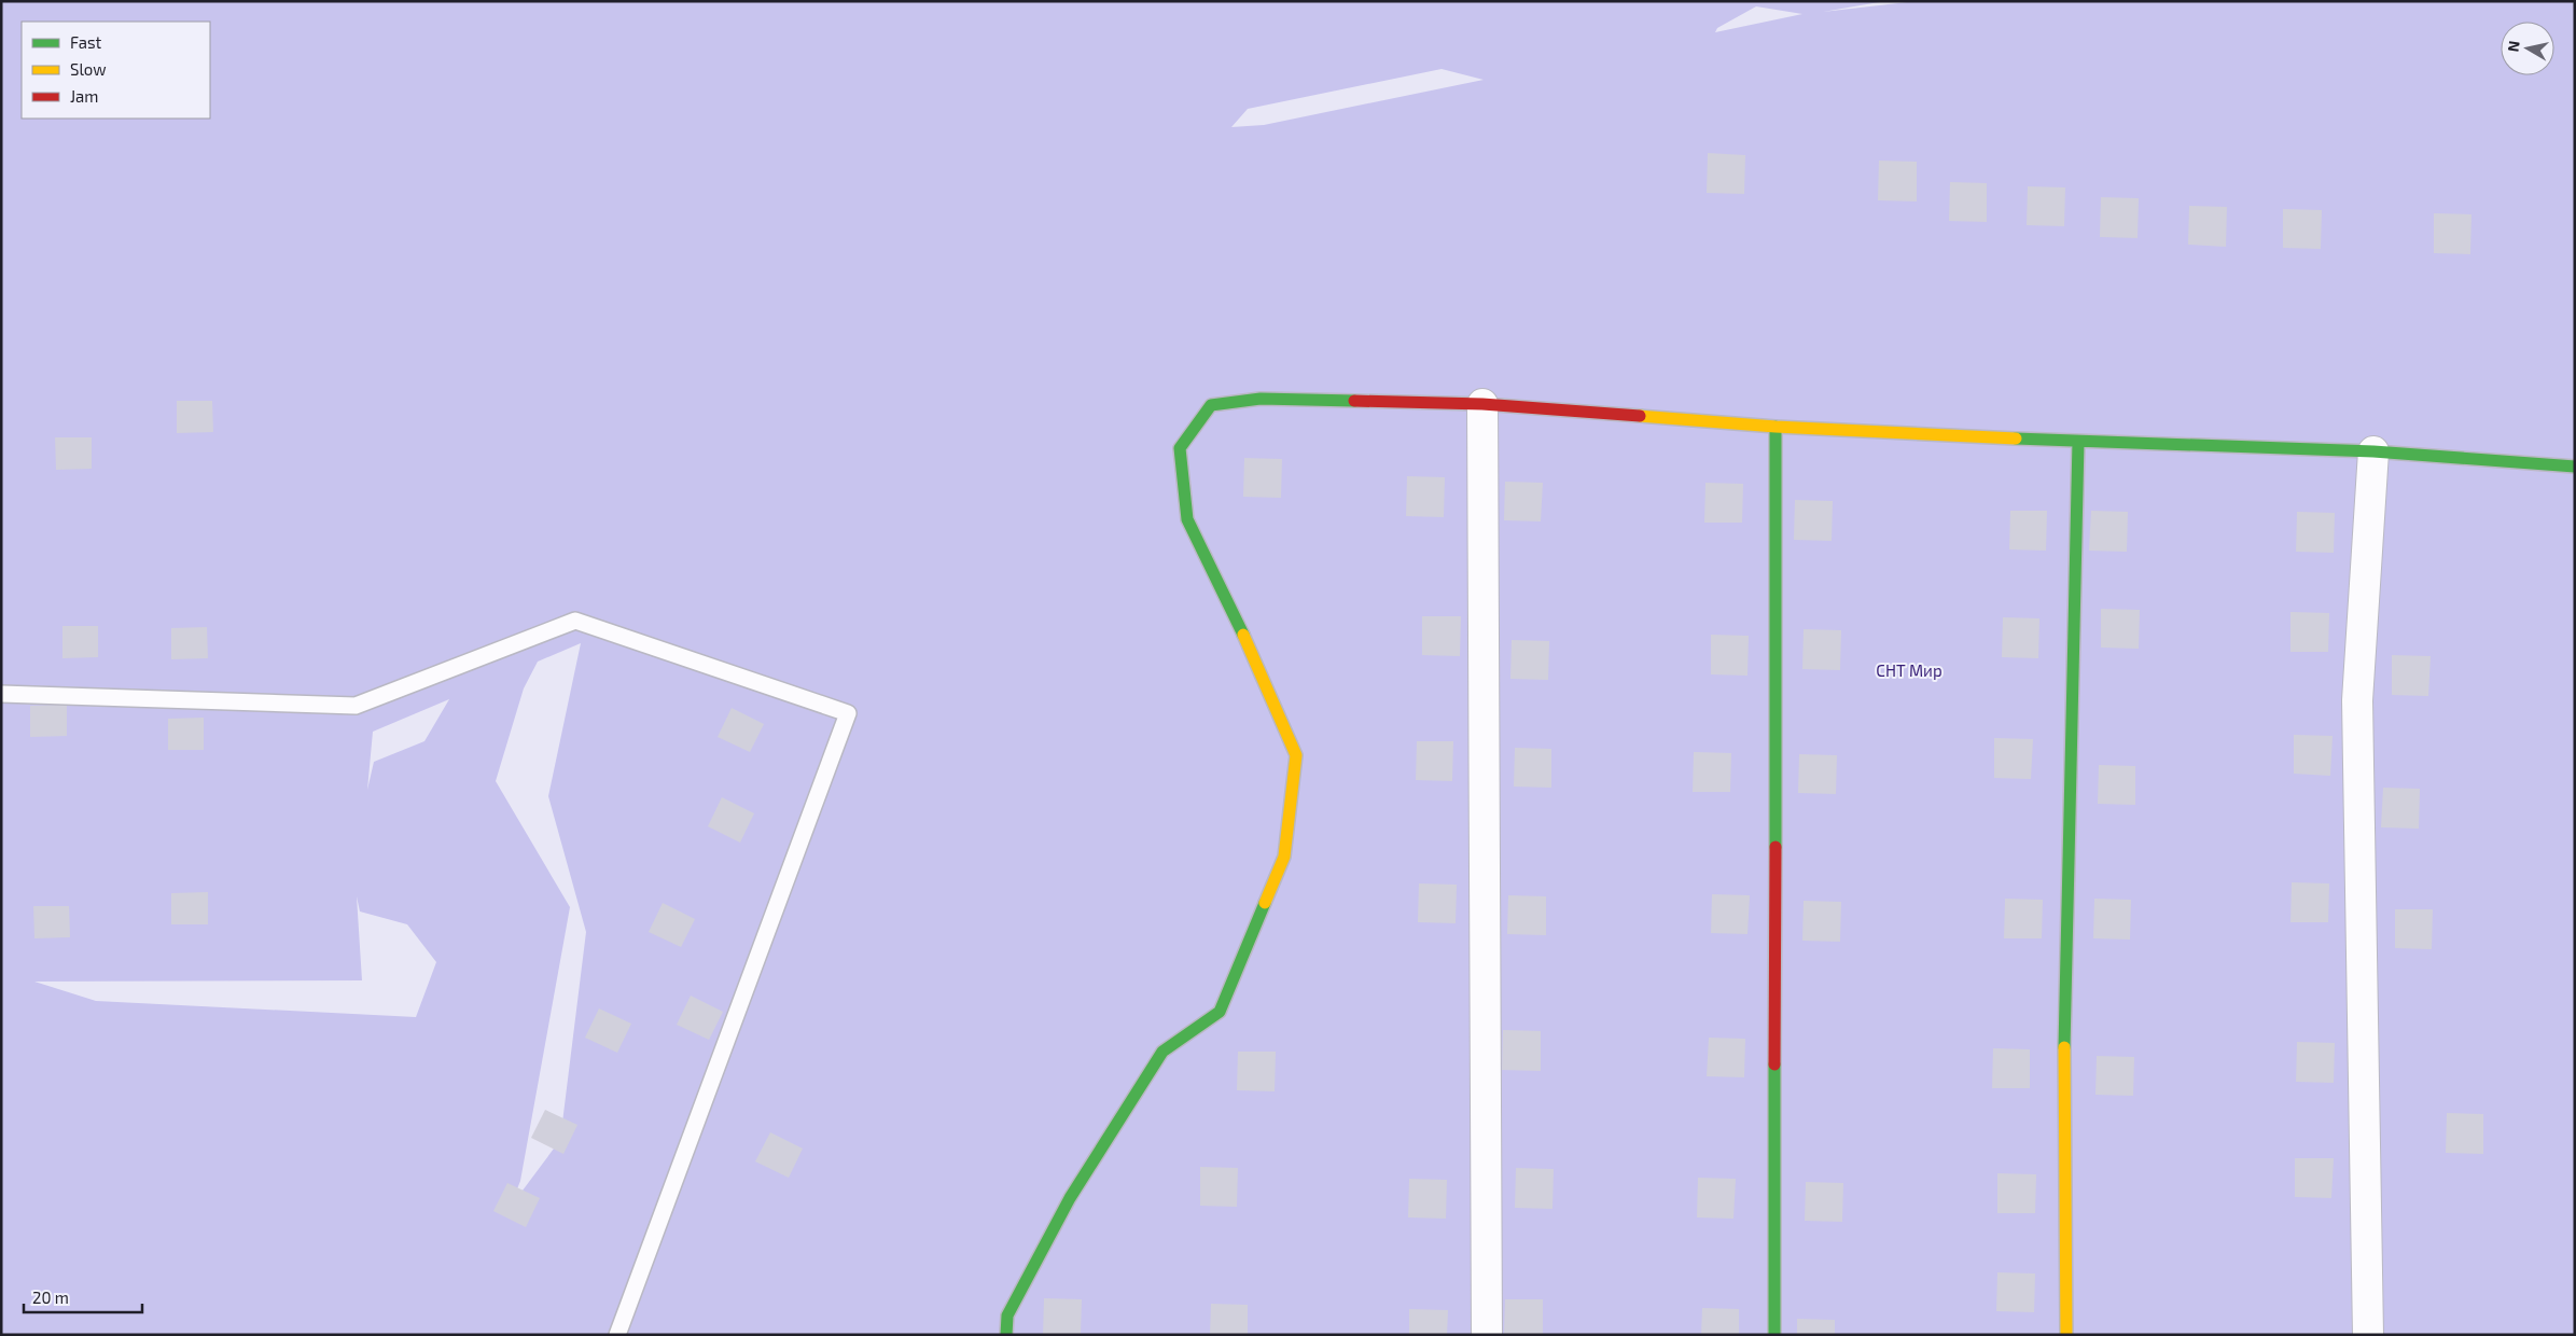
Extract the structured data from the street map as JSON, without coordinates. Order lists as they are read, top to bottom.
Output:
{
  "parks": ["СНТ Мир"],
  "legend": ["Fast", "Slow", "Jam"],
  "scale_bar": "20 m",
  "north": "left"
}
